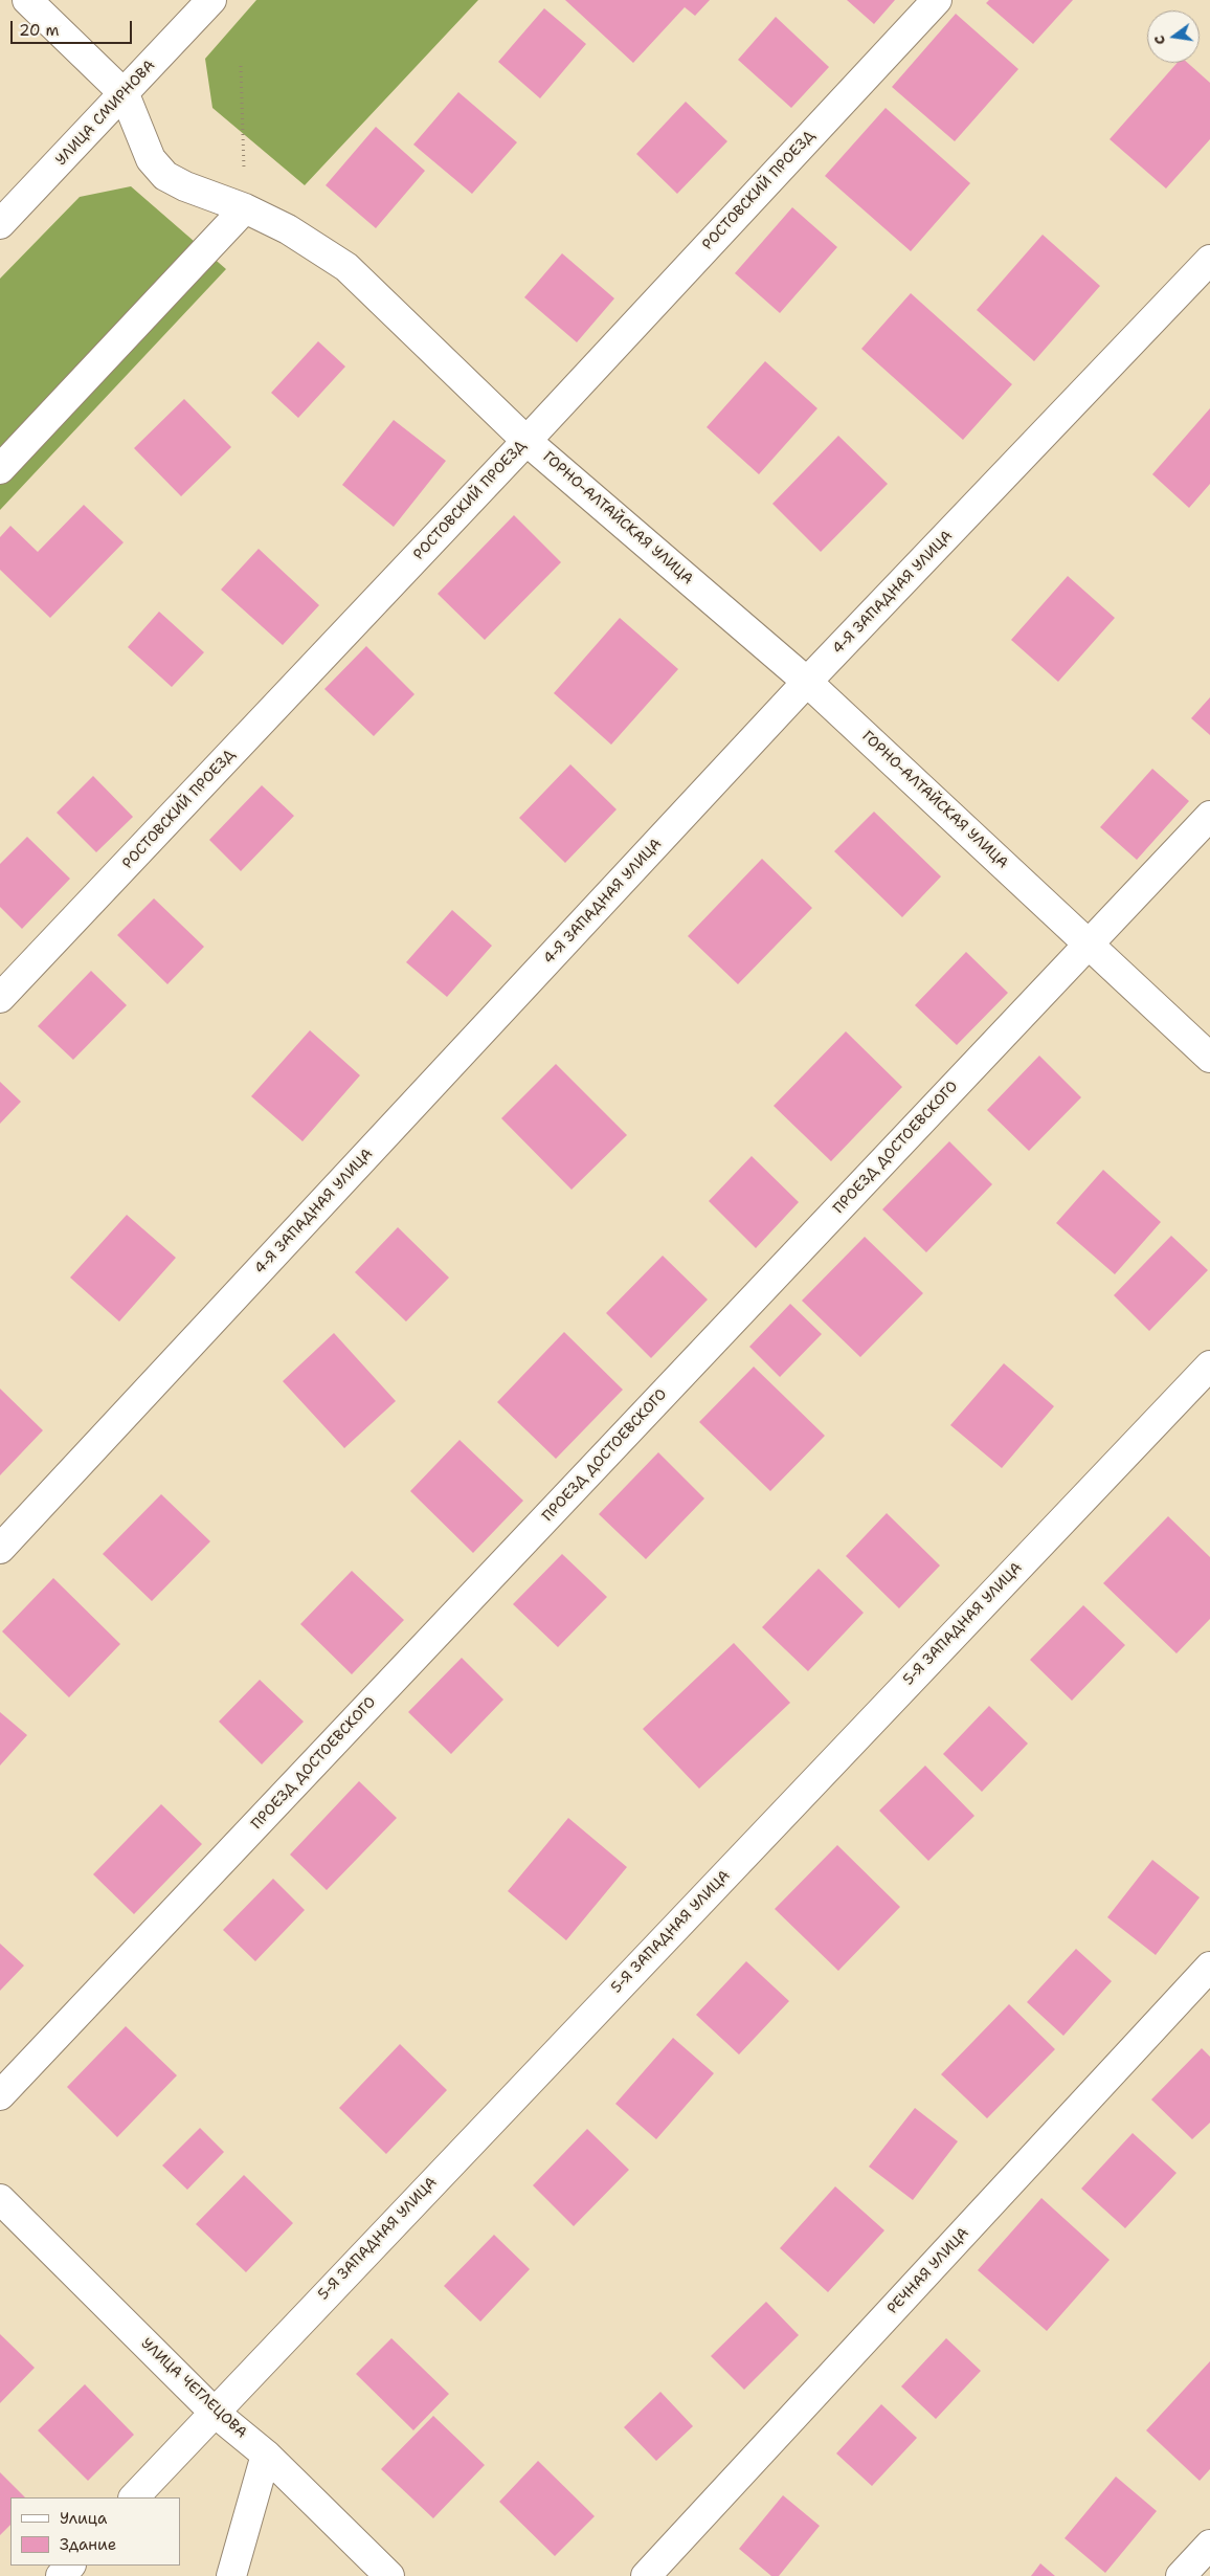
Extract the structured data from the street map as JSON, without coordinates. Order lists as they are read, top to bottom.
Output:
{
  "streets": {
    "street": [
      "УЛИЦА СМИРНОВА",
      "РОСТОВСКИЙ ПРОЕЗД",
      "ГОРНО-АЛТАЙСКАЯ УЛИЦА",
      "4-Я ЗАПАДНАЯ УЛИЦА",
      "ПРОЕЗД ДОСТОЕВСКОГО",
      "5-Я ЗАПАДНАЯ УЛИЦА",
      "РЕЧНАЯ УЛИЦА",
      "УЛИЦА ЧЕГЛЕЦОВА"
    ]
  },
  "crossings": [
    ["УЛИЦА СМИРНОВА", "ГОРНО-АЛТАЙСКАЯ УЛИЦА"],
    ["РОСТОВСКИЙ ПРОЕЗД", "ГОРНО-АЛТАЙСКАЯ УЛИЦА"],
    ["ГОРНО-АЛТАЙСКАЯ УЛИЦА", "4-Я ЗАПАДНАЯ УЛИЦА"],
    ["ГОРНО-АЛТАЙСКАЯ УЛИЦА", "ПРОЕЗД ДОСТОЕВСКОГО"],
    ["5-Я ЗАПАДНАЯ УЛИЦА", "УЛИЦА ЧЕГЛЕЦОВА"]
  ],
  "legend": ["Улица", "Здание"],
  "scale_bar": "20 m",
  "north": "left"
}
